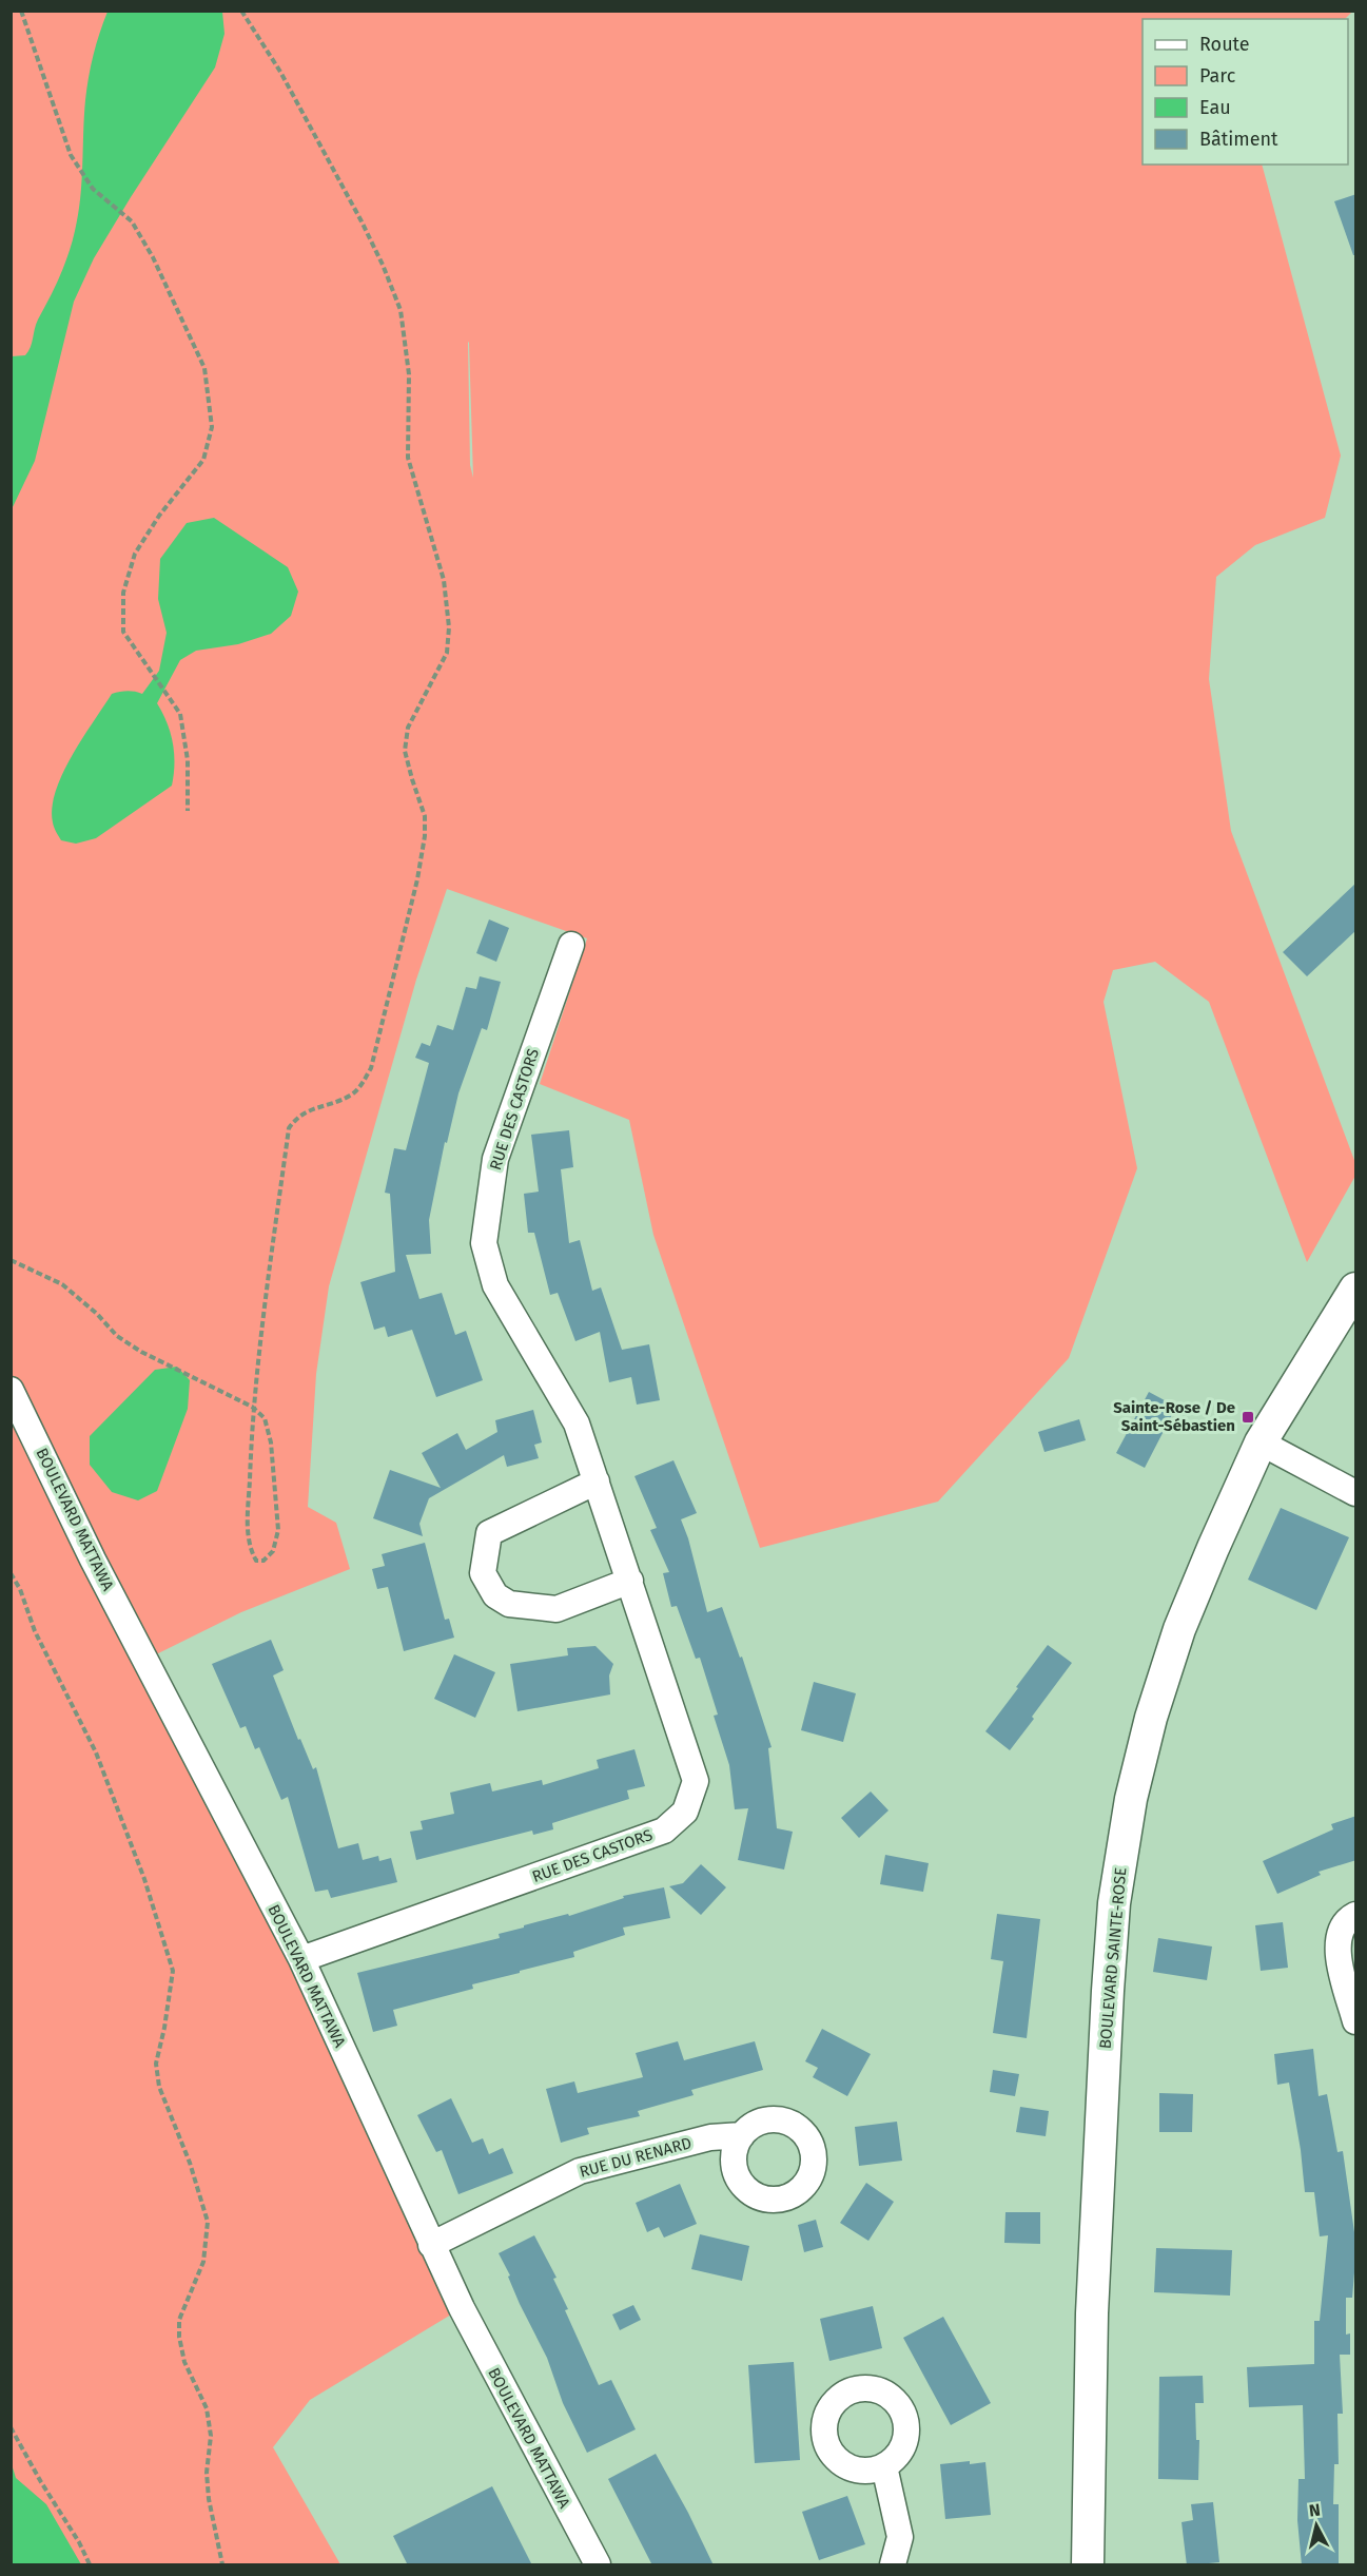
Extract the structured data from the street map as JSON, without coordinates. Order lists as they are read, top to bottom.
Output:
{
  "streets": {
    "street": [
      "RUE DES CASTORS",
      "BOULEVARD MATTAWA",
      "BOULEVARD SAINTE-ROSE",
      "RUE DU RENARD"
    ]
  },
  "crossings": [
    ["RUE DES CASTORS", "BOULEVARD MATTAWA"],
    ["BOULEVARD MATTAWA", "RUE DU RENARD"]
  ],
  "places": {
    "transit": ["Sainte-Rose / De Saint-Sébastien"]
  },
  "legend": [
    "Route",
    "Parc",
    "Eau",
    "Bâtiment"
  ],
  "north": "top"
}
